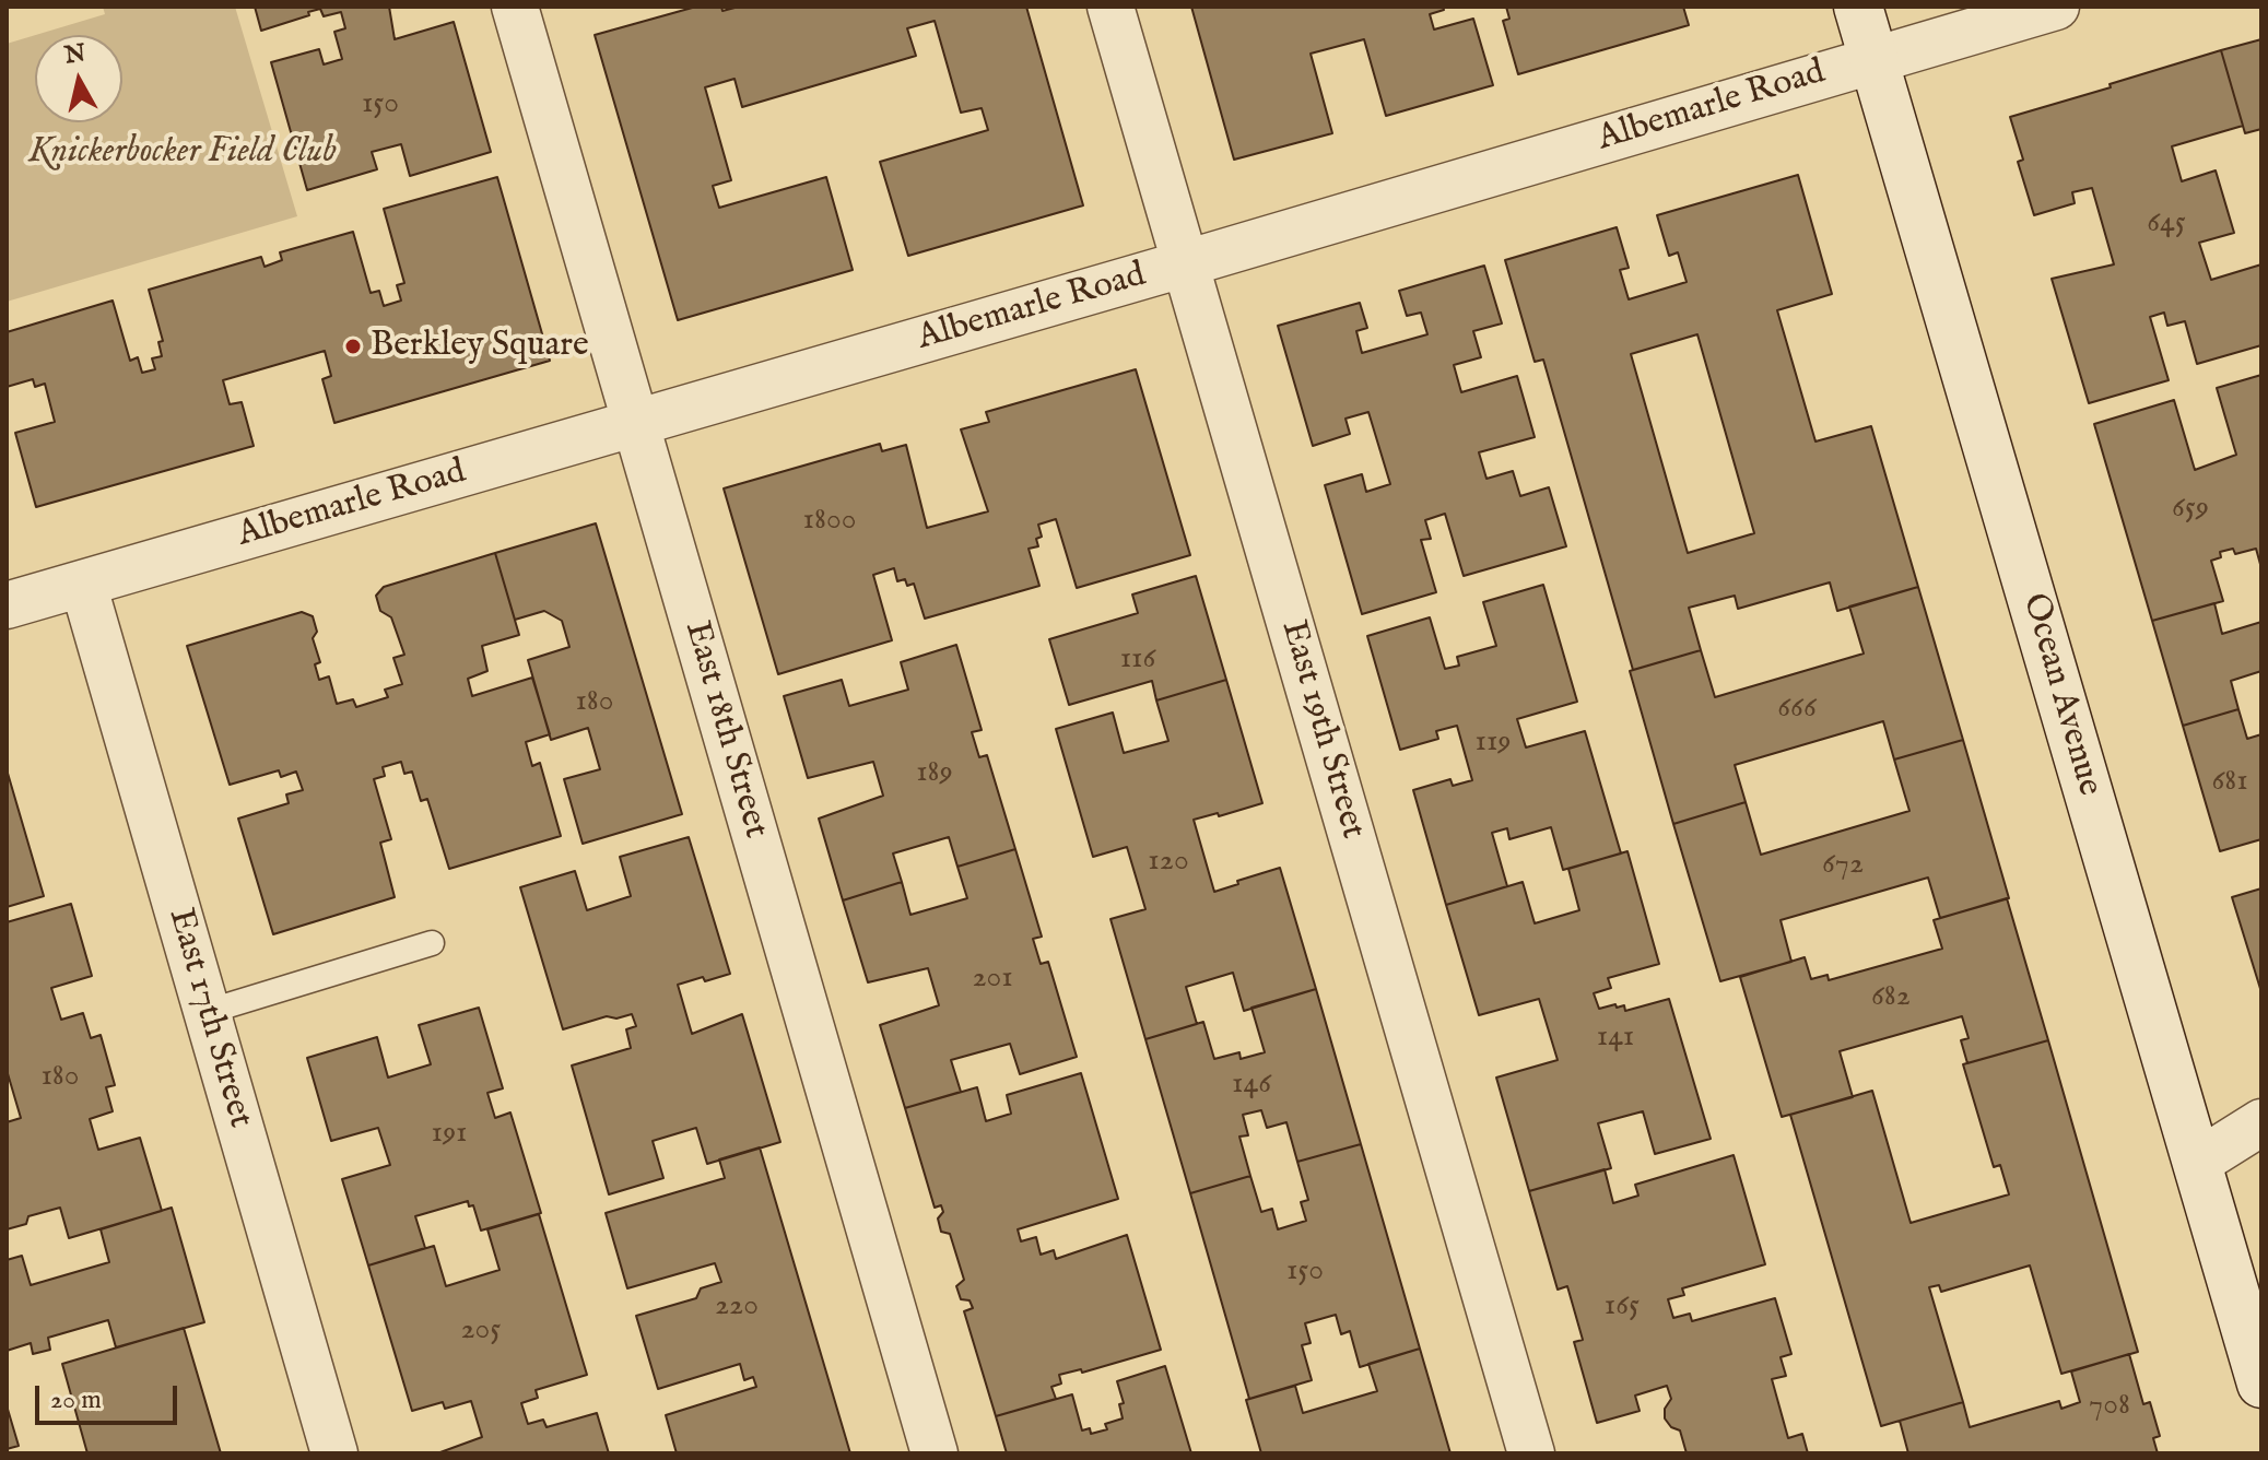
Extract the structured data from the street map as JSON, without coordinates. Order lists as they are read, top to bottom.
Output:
{
  "streets": {
    "main road": ["Ocean Avenue"],
    "street": [
      "Albemarle Road",
      "East 18th Street",
      "East 19th Street",
      "East 17th Street"
    ]
  },
  "crossings": [
    ["Albemarle Road", "Ocean Avenue"],
    ["Albemarle Road", "East 18th Street"],
    ["Albemarle Road", "East 19th Street"],
    ["Albemarle Road", "East 17th Street"]
  ],
  "parks": ["Knickerbocker Field Club"],
  "places": ["Berkley Square"],
  "house_numbers": [
    "150",
    "645",
    "659",
    "1800",
    "116",
    "180",
    "666",
    "119",
    "189",
    "681",
    "120",
    "672",
    "201",
    "682",
    "141",
    "180",
    "146",
    "191",
    "150",
    "220",
    "165",
    "205",
    "708"
  ],
  "scale_bar": "20 m",
  "north": "top"
}
